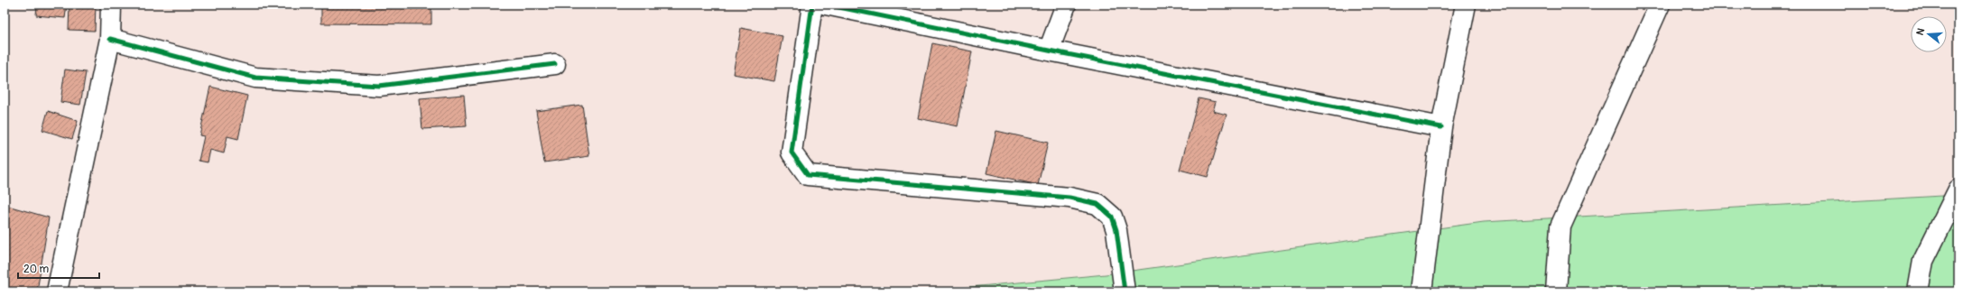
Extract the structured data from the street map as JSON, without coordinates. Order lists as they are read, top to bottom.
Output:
{
  "scale_bar": "20 m",
  "north": "left"
}
